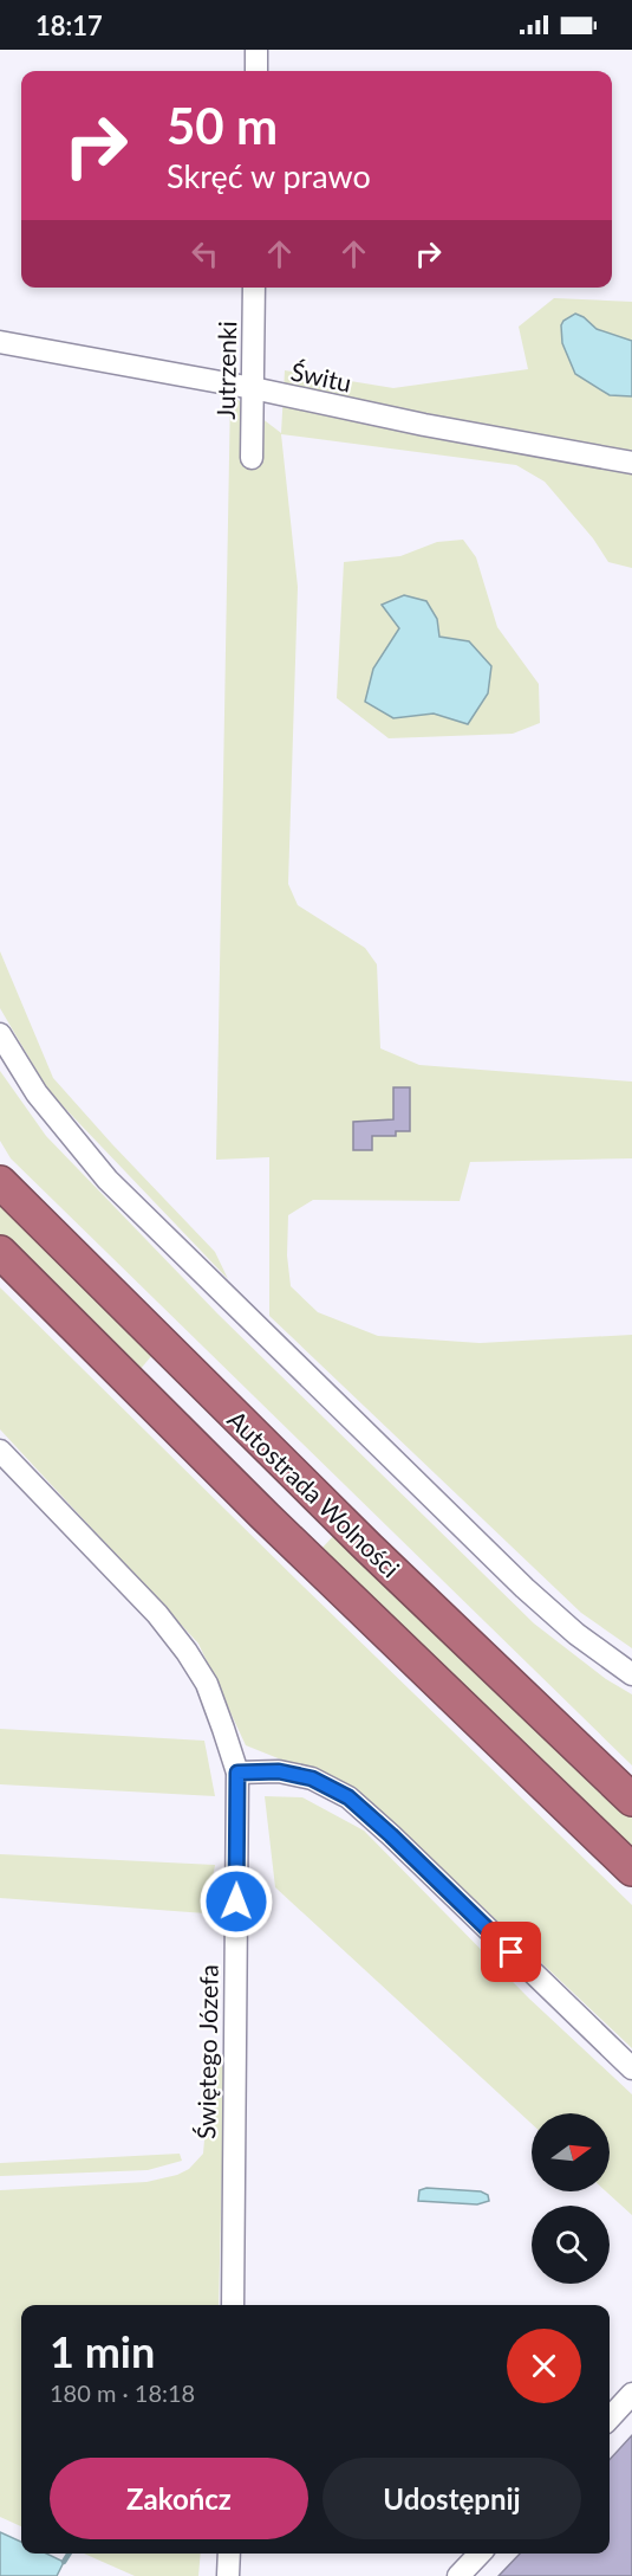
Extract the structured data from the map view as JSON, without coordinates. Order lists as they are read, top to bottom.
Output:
{
  "streets": {
    "highway": ["Autostrada Wolności"],
    "street": ["Jutrzenki", "Świtu", "Świętego Józefa"]
  },
  "crossings": [
    ["Jutrzenki", "Świtu"]
  ],
  "north": "right",
  "page": {
    "status": "18:17",
    "turn": ["50 m", "Skręć w prawo"],
    "heading": ["1 min", "180 m · 18:18"],
    "buttons": ["Zakończ", "Udostępnij"]
  }
}
